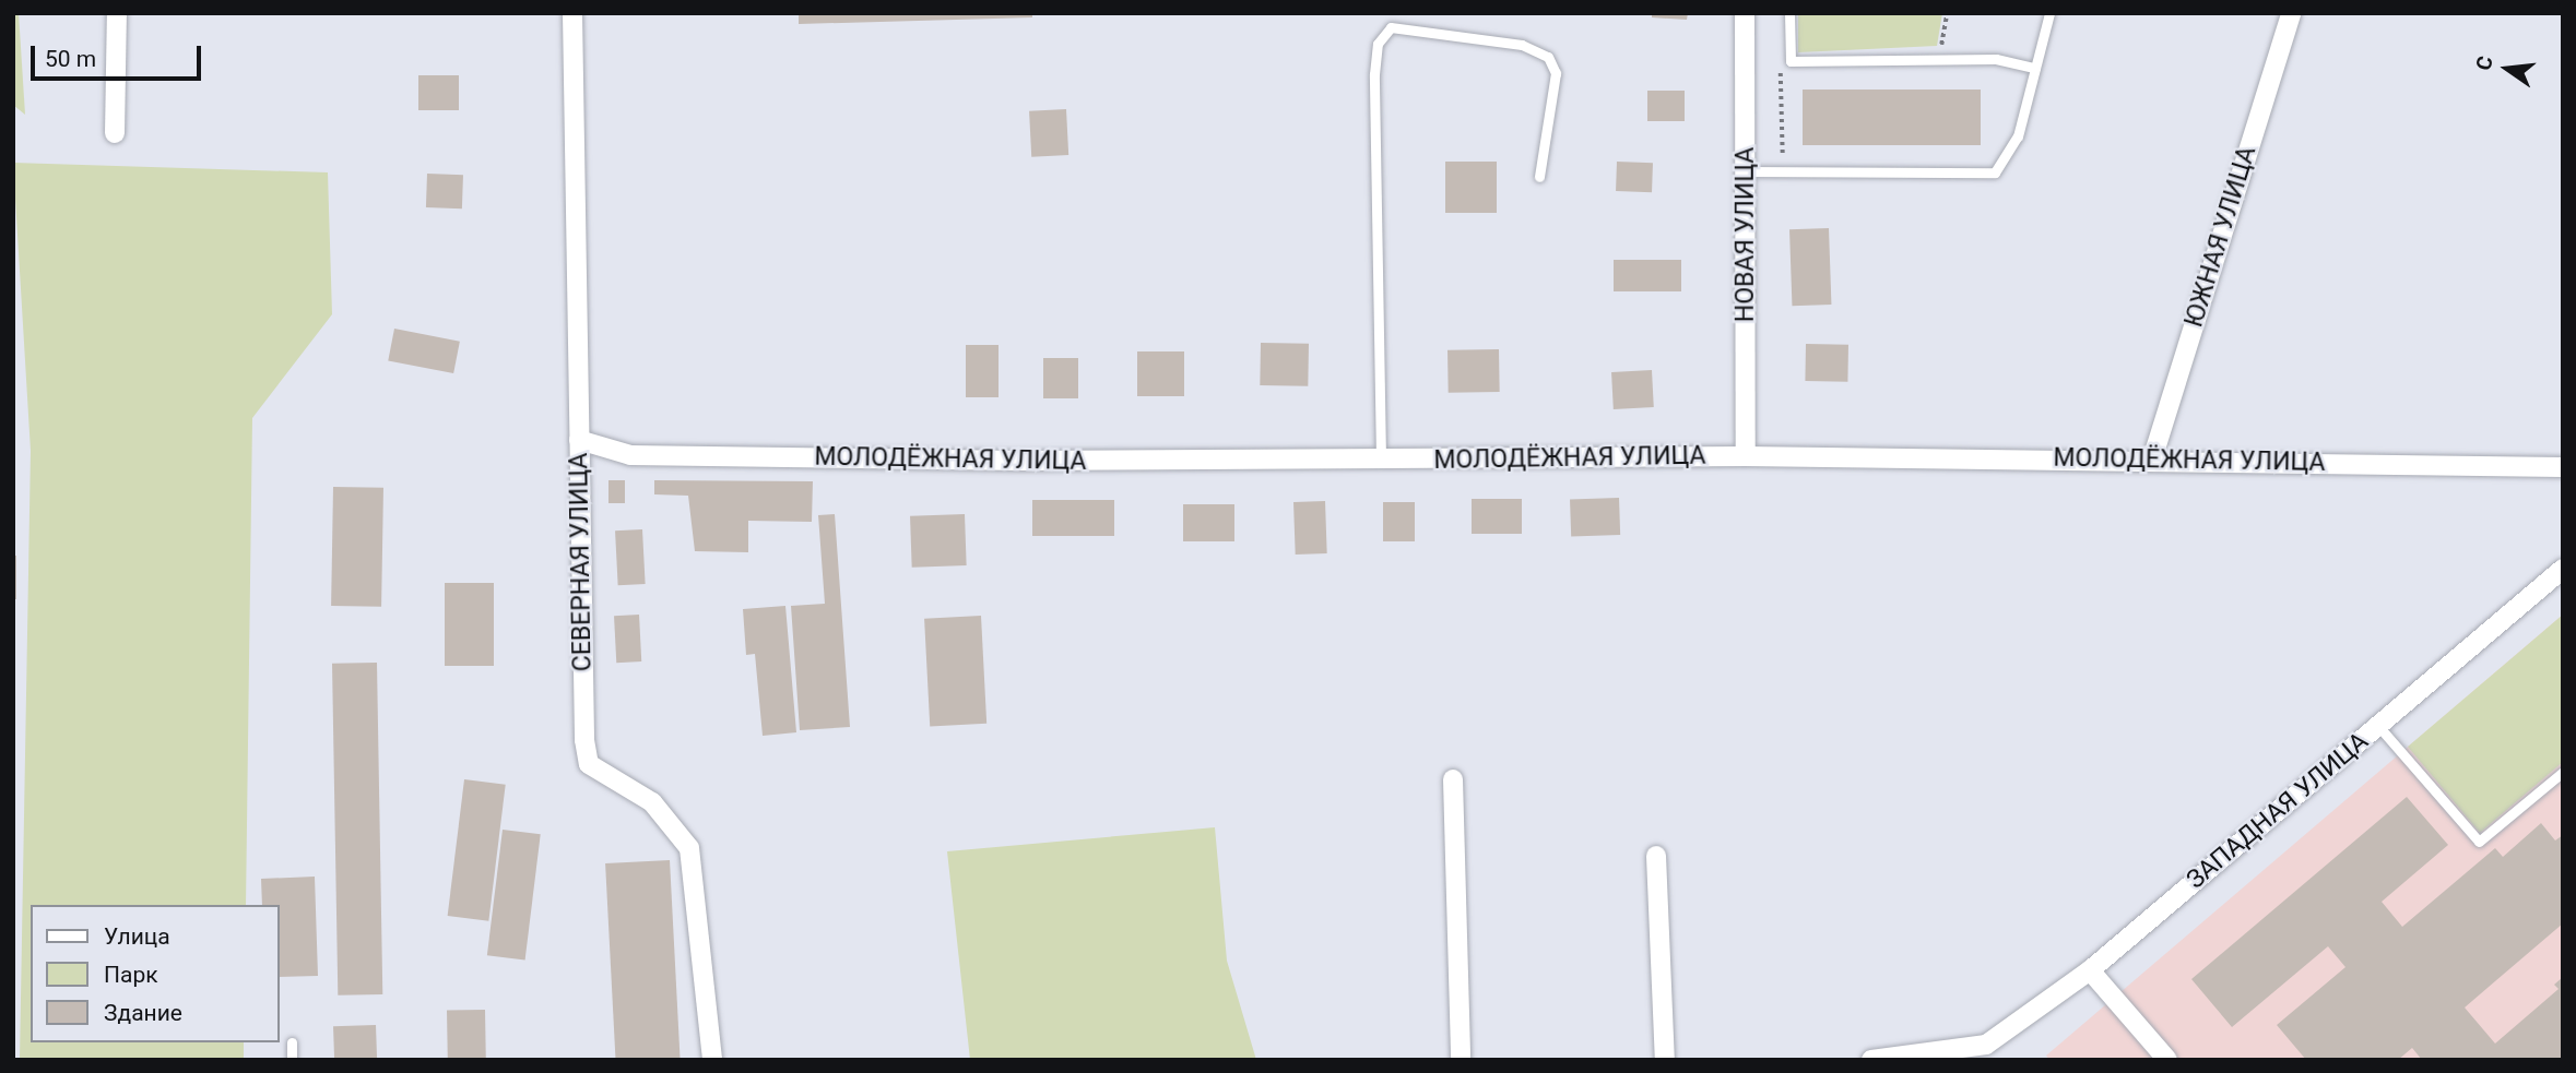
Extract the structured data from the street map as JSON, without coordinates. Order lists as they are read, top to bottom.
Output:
{
  "streets": {
    "street": [
      "НОВАЯ УЛИЦА",
      "ЮЖНАЯ УЛИЦА",
      "МОЛОДЁЖНАЯ УЛИЦА",
      "СЕВЕРНАЯ УЛИЦА",
      "ЗАПАДНАЯ УЛИЦА"
    ]
  },
  "crossings": [
    ["НОВАЯ УЛИЦА", "МОЛОДЁЖНАЯ УЛИЦА"],
    ["ЮЖНАЯ УЛИЦА", "МОЛОДЁЖНАЯ УЛИЦА"],
    ["МОЛОДЁЖНАЯ УЛИЦА", "СЕВЕРНАЯ УЛИЦА"]
  ],
  "legend": ["Улица", "Парк", "Здание"],
  "scale_bar": "50 m",
  "north": "left"
}
